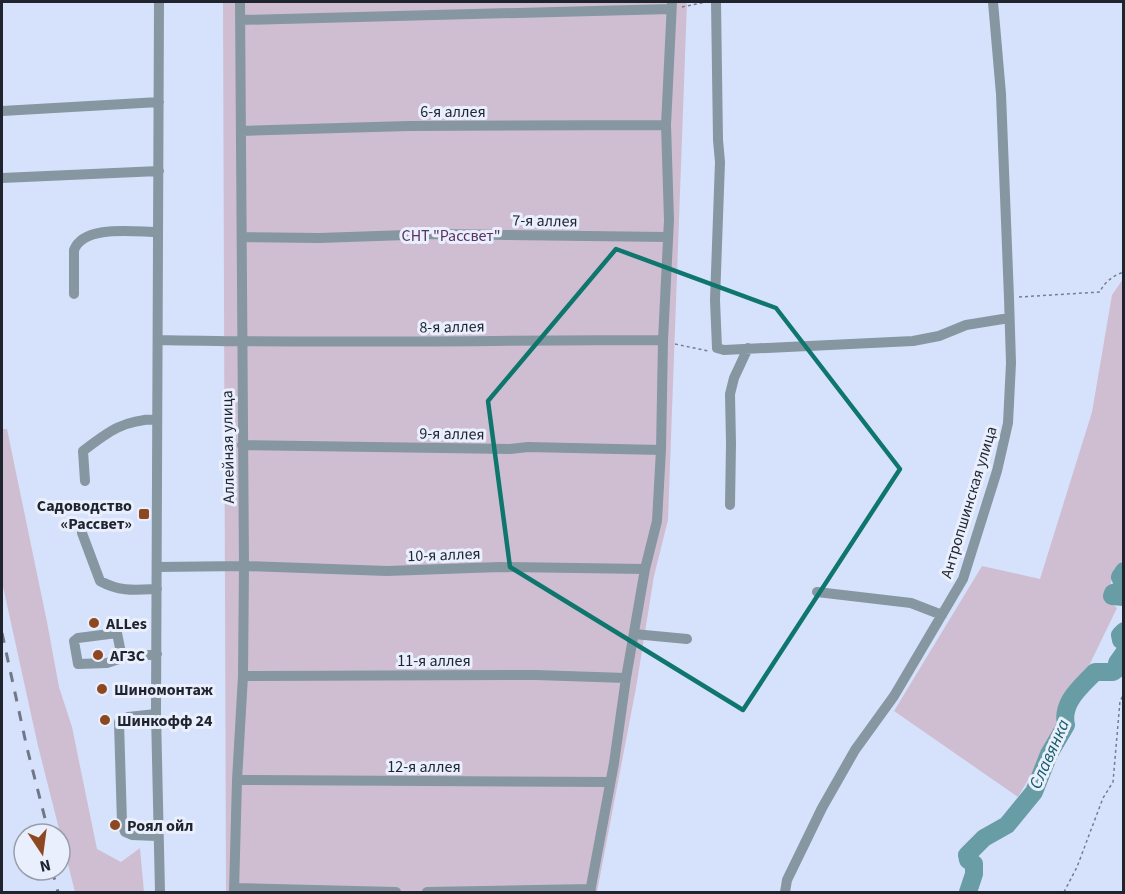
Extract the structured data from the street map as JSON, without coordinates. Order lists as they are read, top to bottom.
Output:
{
  "streets": {
    "street": [
      "6-я аллея",
      "7-я аллея",
      "8-я аллея",
      "9-я аллея",
      "Аллейная улица",
      "Антропшинская улица",
      "10-я аллея",
      "11-я аллея",
      "12-я аллея"
    ]
  },
  "crossings": [
    ["6-я аллея", "Аллейная улица"],
    ["7-я аллея", "Аллейная улица"],
    ["8-я аллея", "Аллейная улица"],
    ["9-я аллея", "Аллейная улица"],
    ["Аллейная улица", "10-я аллея"],
    ["Аллейная улица", "11-я аллея"],
    ["Аллейная улица", "12-я аллея"]
  ],
  "water": ["Славянка"],
  "parks": ["СНТ \"Рассвет\""],
  "places": {
    "transit": ["Садоводство «Рассвет»"],
    "other": [
      "ALLes",
      "АГЗС",
      "Шиномонтаж",
      "Шинкофф 24",
      "Роял ойл"
    ]
  },
  "north": "bottom"
}
